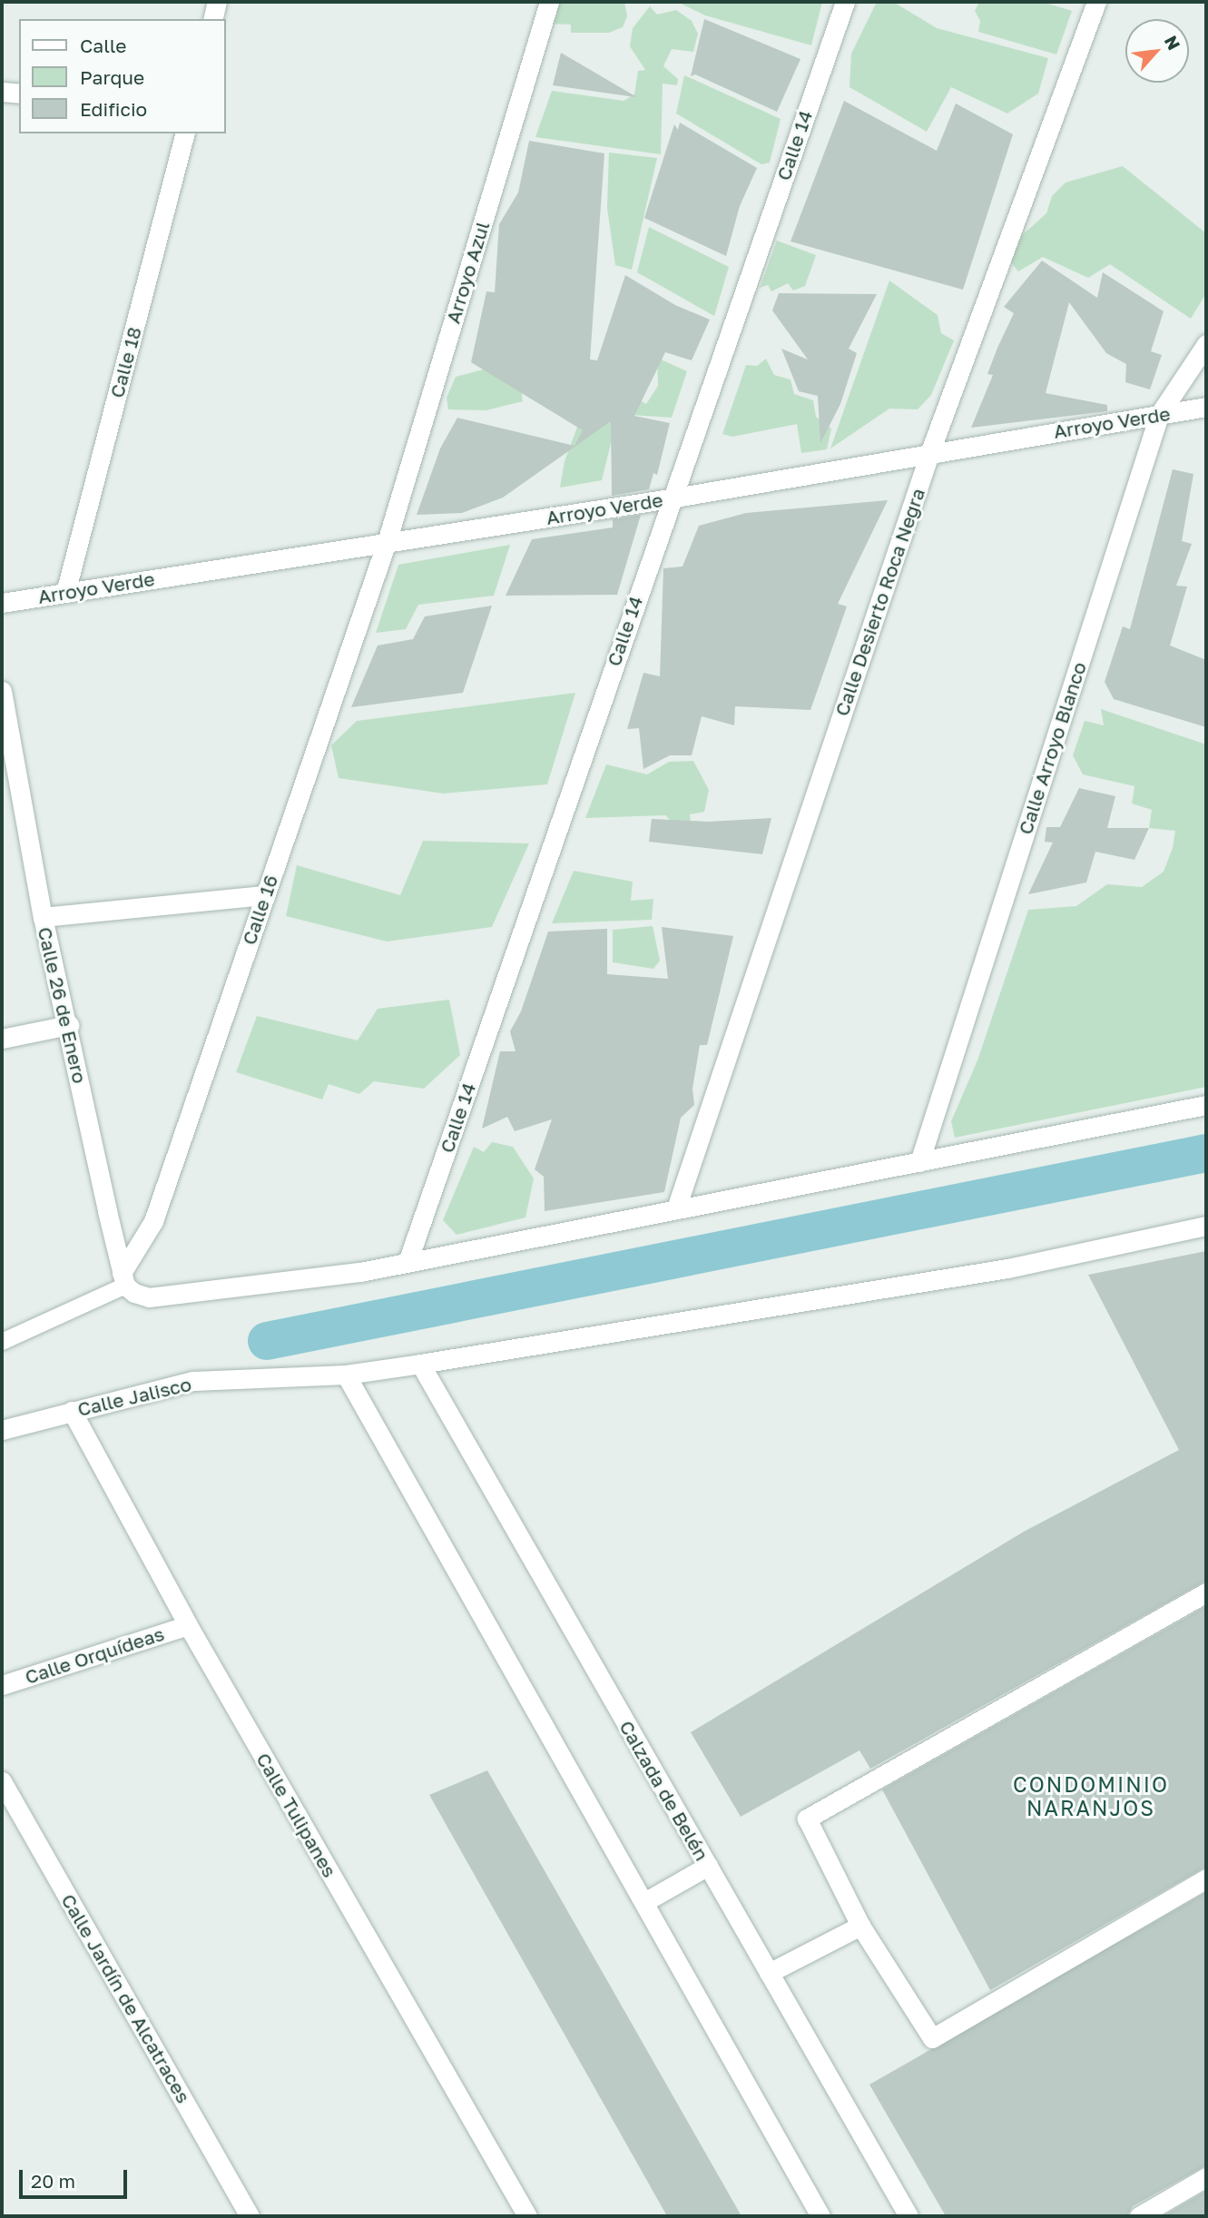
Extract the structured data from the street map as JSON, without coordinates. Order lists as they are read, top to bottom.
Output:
{
  "streets": {
    "street": [
      "Calle 14",
      "Arroyo Azul",
      "Calle 18",
      "Arroyo Verde",
      "Calle Desierto Roca Negra",
      "Calle Arroyo Blanco",
      "Calle 16",
      "Calle 26 de Enero",
      "Calle Jalisco",
      "Calle Orquídeas",
      "Calzada de Belén",
      "Calle Tulipanes",
      "Calle Jardín de Alcatraces"
    ]
  },
  "crossings": [
    ["Calle 14", "Arroyo Verde"],
    ["Arroyo Azul", "Arroyo Verde"],
    ["Arroyo Azul", "Calle 16"],
    ["Calle 18", "Arroyo Verde"],
    ["Arroyo Verde", "Calle Desierto Roca Negra"],
    ["Arroyo Verde", "Calle Arroyo Blanco"],
    ["Arroyo Verde", "Calle 16"],
    ["Calle 16", "Calle 26 de Enero"],
    ["Calle Jalisco", "Calzada de Belén"],
    ["Calle Jalisco", "Calle Tulipanes"],
    ["Calle Orquídeas", "Calle Tulipanes"]
  ],
  "districts": ["CONDOMINIO NARANJOS"],
  "legend": ["Calle", "Parque", "Edificio"],
  "scale_bar": "20 m",
  "north": "top right"
}
